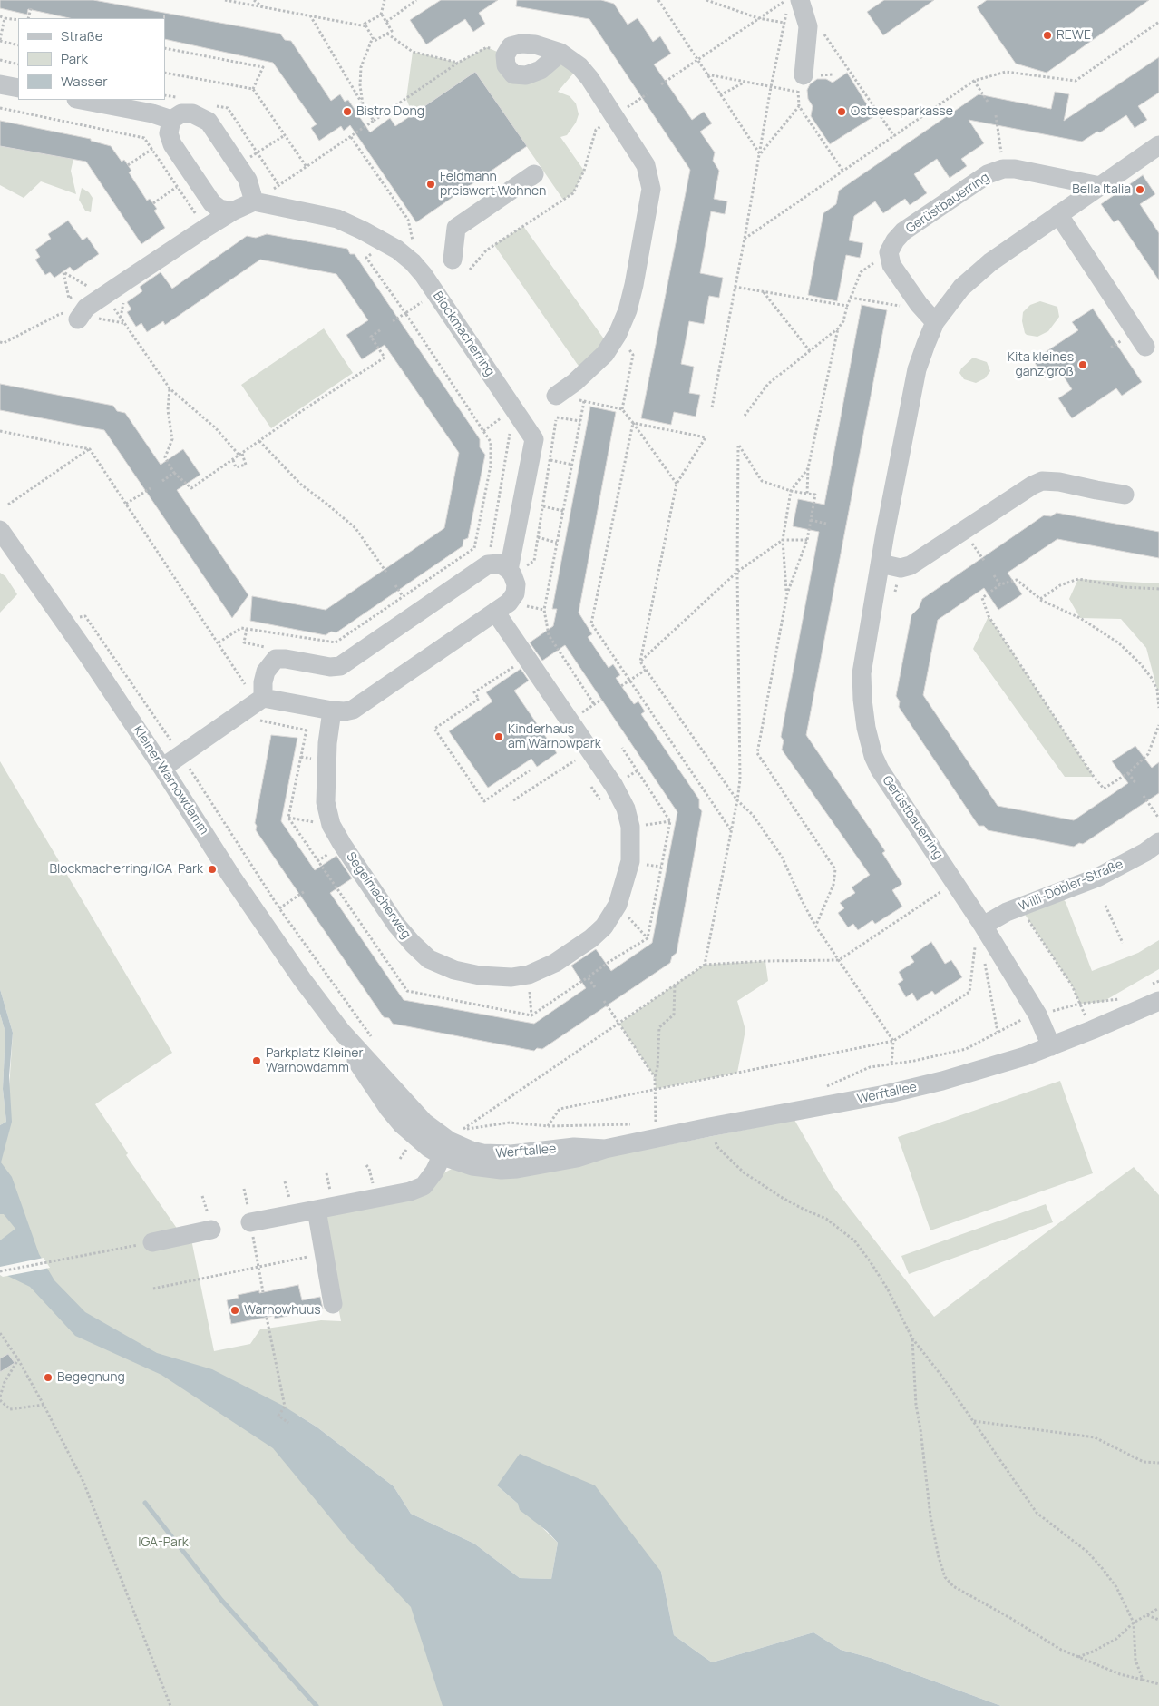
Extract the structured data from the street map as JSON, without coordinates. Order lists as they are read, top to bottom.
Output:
{
  "streets": {
    "street": [
      "Gerüstbauerring",
      "Blockmacherring",
      "Kleiner Warnowdamm",
      "Willi-Döbler-Straße",
      "Segelmacherweg",
      "Werftallee"
    ]
  },
  "crossings": [
    ["Gerüstbauerring", "Willi-Döbler-Straße"],
    ["Gerüstbauerring", "Werftallee"],
    ["Blockmacherring", "Segelmacherweg"],
    ["Kleiner Warnowdamm", "Werftallee"]
  ],
  "parks": ["IGA-Park"],
  "places": [
    "REWE",
    "Bistro Dong",
    "Ostseesparkasse",
    "Feldmann preiswert Wohnen",
    "Bella Italia",
    "Kita kleines ganz groß",
    "Kinderhaus am Warnowpark",
    "Blockmacherring/IGA-Park",
    "Parkplatz Kleiner Warnowdamm",
    "Warnowhuus",
    "Begegnung"
  ],
  "legend": ["Straße", "Park", "Wasser"]
}
